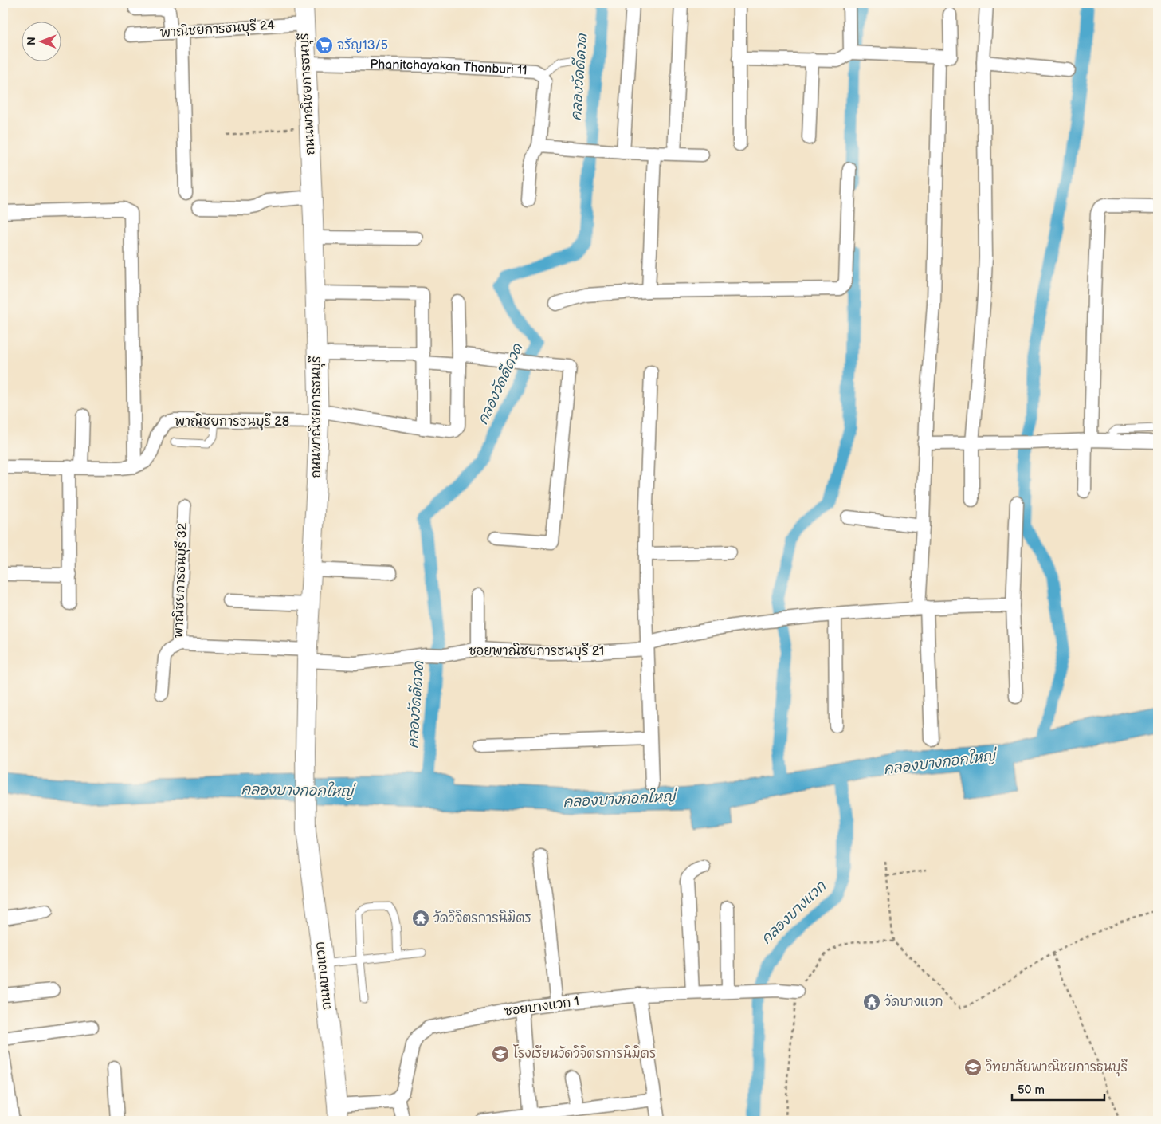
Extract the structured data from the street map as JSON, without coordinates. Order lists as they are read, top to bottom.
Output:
{
  "streets": {
    "main road": ["ถนนพาณิชยการธนบุรี", "ถนนบางแวก"],
    "street": [
      "พาณิชยการธนบุรี 24",
      "Phanitchayakan Thonburi 11",
      "พาณิชยการธนบุรี 28",
      "พาณิชยการธนบุรี 32",
      "ซอยพาณิชยการธนบุรี 21",
      "ซอยบางแวก 1"
    ]
  },
  "crossings": [
    ["พาณิชยการธนบุรี 24", "ถนนพาณิชยการธนบุรี"],
    ["Phanitchayakan Thonburi 11", "ถนนพาณิชยการธนบุรี"],
    ["ถนนพาณิชยการธนบุรี", "พาณิชยการธนบุรี 28"],
    ["ถนนพาณิชยการธนบุรี", "พาณิชยการธนบุรี 32"],
    ["ถนนพาณิชยการธนบุรี", "ซอยพาณิชยการธนบุรี 21"],
    ["ถนนพาณิชยการธนบุรี", "ถนนบางแวก"],
    ["พาณิชยการธนบุรี 32", "ซอยพาณิชยการธนบุรี 21"]
  ],
  "water": ["คลองวัดดีดวด", "คลองบางกอกใหญ่", "คลองบางแวก"],
  "places": {
    "supermarket": ["จรัญ13/5"],
    "temple": ["วัดวิจิตรการนิมิตร", "วัดบางแวก"],
    "school or university": ["โรงเรียนวัดวิจิตรการนิมิตร", "วิทยาลัยพาณิชยการธนบุรี"]
  },
  "scale_bar": "50 m",
  "north": "left"
}
